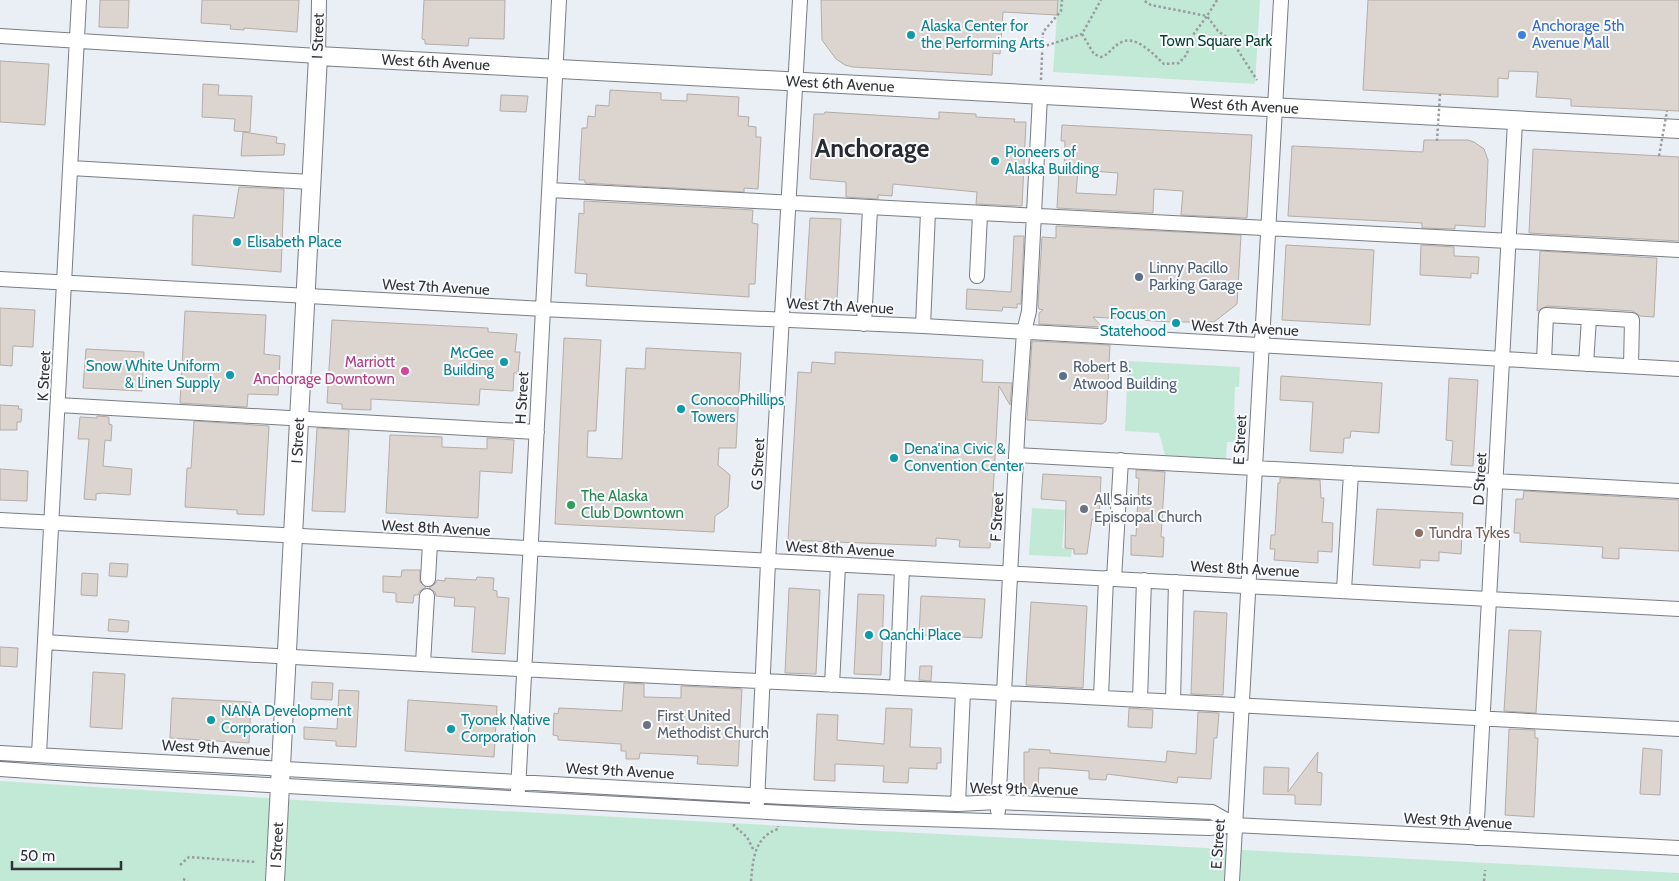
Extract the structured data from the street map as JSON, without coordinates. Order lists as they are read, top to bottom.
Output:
{
  "streets": {
    "main road": ["I Street", "West 6th Avenue"],
    "street": [
      "West 7th Avenue",
      "K Street",
      "H Street",
      "E Street",
      "G Street",
      "D Street",
      "F Street",
      "West 8th Avenue",
      "West 9th Avenue"
    ]
  },
  "crossings": [
    ["I Street", "West 6th Avenue"],
    ["I Street", "West 7th Avenue"],
    ["I Street", "West 8th Avenue"],
    ["I Street", "West 9th Avenue"],
    ["West 6th Avenue", "K Street"],
    ["West 6th Avenue", "H Street"],
    ["West 6th Avenue", "E Street"],
    ["West 6th Avenue", "G Street"],
    ["West 6th Avenue", "D Street"],
    ["West 6th Avenue", "F Street"],
    ["West 7th Avenue", "K Street"],
    ["West 7th Avenue", "H Street"],
    ["West 7th Avenue", "E Street"],
    ["West 7th Avenue", "G Street"],
    ["West 7th Avenue", "D Street"],
    ["West 7th Avenue", "F Street"],
    ["K Street", "West 8th Avenue"],
    ["K Street", "West 9th Avenue"],
    ["H Street", "West 8th Avenue"],
    ["H Street", "West 9th Avenue"],
    ["E Street", "West 8th Avenue"],
    ["E Street", "West 9th Avenue"],
    ["G Street", "West 8th Avenue"],
    ["G Street", "West 9th Avenue"],
    ["D Street", "West 8th Avenue"],
    ["D Street", "West 9th Avenue"],
    ["F Street", "West 8th Avenue"],
    ["F Street", "West 9th Avenue"]
  ],
  "districts": ["Anchorage"],
  "parks": ["Town Square Park"],
  "places": [
    "Alaska Center for the Performing Arts",
    "Anchorage 5th Avenue Mall",
    "Pioneers of Alaska Building",
    "Elisabeth Place",
    "Linny Pacillo Parking Garage",
    "Focus on Statehood",
    "McGee Building",
    "Marriott Anchorage Downtown",
    "Snow White Uniform & Linen Supply",
    "Robert B. Atwood Building",
    "ConocoPhillips Towers",
    "Dena'ina Civic & Convention Center",
    "The Alaska Club Downtown",
    "All Saints Episcopal Church",
    "Tundra Tykes",
    "Qanchi Place",
    "NANA Development Corporation",
    "First United Methodist Church",
    "Tyonek Native Corporation"
  ],
  "scale_bar": "50 m"
}
